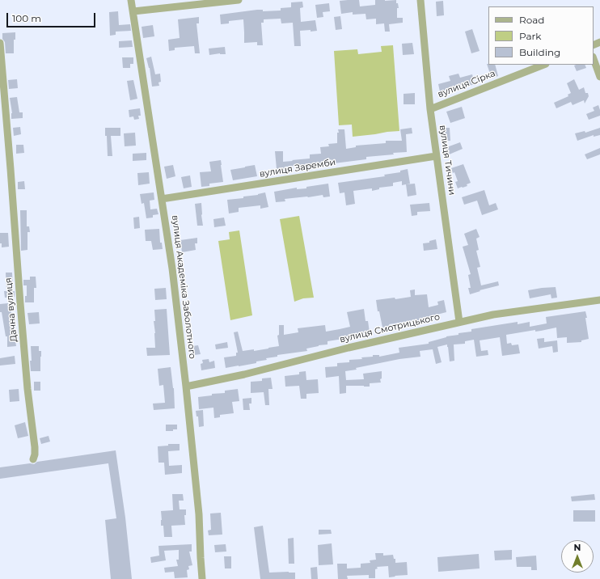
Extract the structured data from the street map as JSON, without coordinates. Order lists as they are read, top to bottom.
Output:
{
  "streets": {
    "street": [
      "вулиця Сірка",
      "вулиця Тичини",
      "вулиця Заремби",
      "вулиця Академіка Заболотного",
      "Дачна вулиця",
      "вулиця Смотрицького"
    ]
  },
  "crossings": [
    ["вулиця Сірка", "вулиця Тичини"],
    ["вулиця Тичини", "вулиця Заремби"],
    ["вулиця Тичини", "вулиця Смотрицького"],
    ["вулиця Заремби", "вулиця Академіка Заболотного"],
    ["вулиця Академіка Заболотного", "вулиця Смотрицького"]
  ],
  "legend": ["Road", "Park", "Building"],
  "scale_bar": "100 m",
  "north": "top"
}
